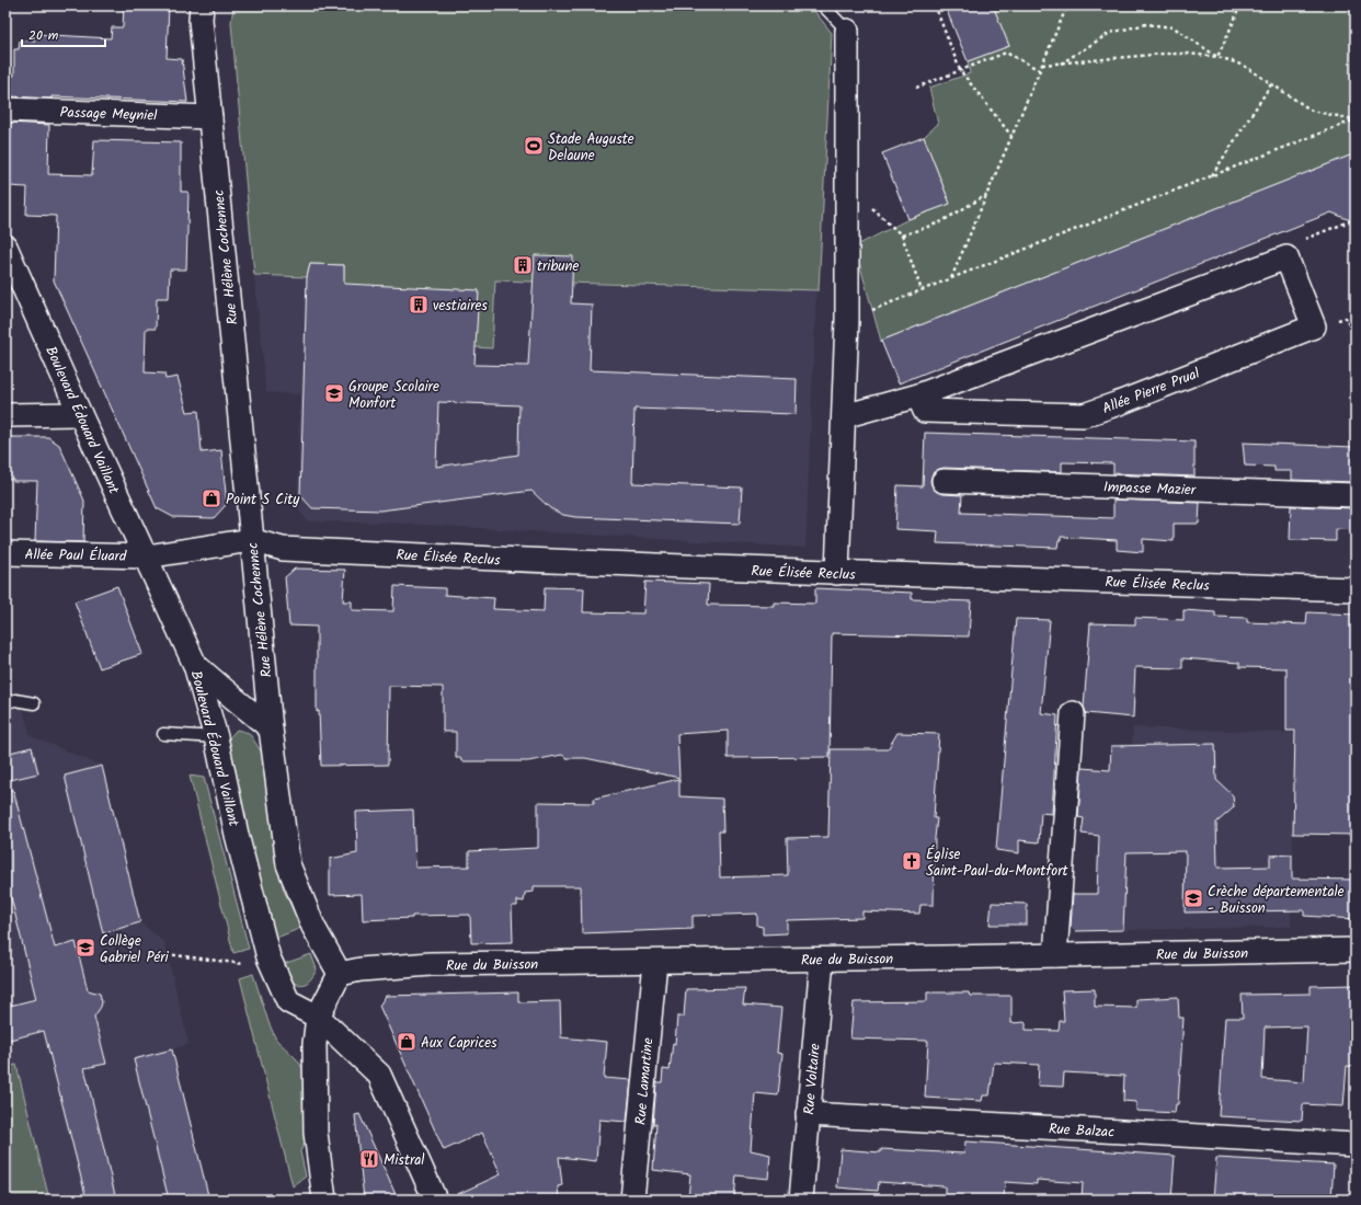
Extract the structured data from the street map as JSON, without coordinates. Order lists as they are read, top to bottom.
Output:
{
  "streets": {
    "street": [
      "Passage Meyniel",
      "Rue Hélène Cochennec",
      "Allée Pierre Prual",
      "Boulevard Édouard Vaillant",
      "Impasse Mazier",
      "Allée Paul Éluard",
      "Rue Élisée Reclus",
      "Rue du Buisson",
      "Rue Voltaire",
      "Rue Lamartine",
      "Rue Balzac"
    ]
  },
  "crossings": [
    ["Passage Meyniel", "Rue Hélène Cochennec"],
    ["Rue Hélène Cochennec", "Allée Paul Éluard"],
    ["Rue Hélène Cochennec", "Rue Élisée Reclus"],
    ["Rue Hélène Cochennec", "Rue du Buisson"],
    ["Boulevard Édouard Vaillant", "Allée Paul Éluard"],
    ["Allée Paul Éluard", "Rue Élisée Reclus"],
    ["Rue du Buisson", "Rue Voltaire"],
    ["Rue du Buisson", "Rue Lamartine"],
    ["Rue Voltaire", "Rue Balzac"]
  ],
  "places": {
    "sports": ["Stade Auguste Delaune"],
    "building": ["tribune", "vestiaires"],
    "school or university": ["Groupe Scolaire Monfort", "Crèche départementale - Buisson", "Collège Gabriel Péri"],
    "shop": ["Point S City", "Aux Caprices"],
    "church": ["Église Saint-Paul-du-Montfort"],
    "restaurant": ["Mistral"]
  },
  "scale_bar": "20 m"
}
